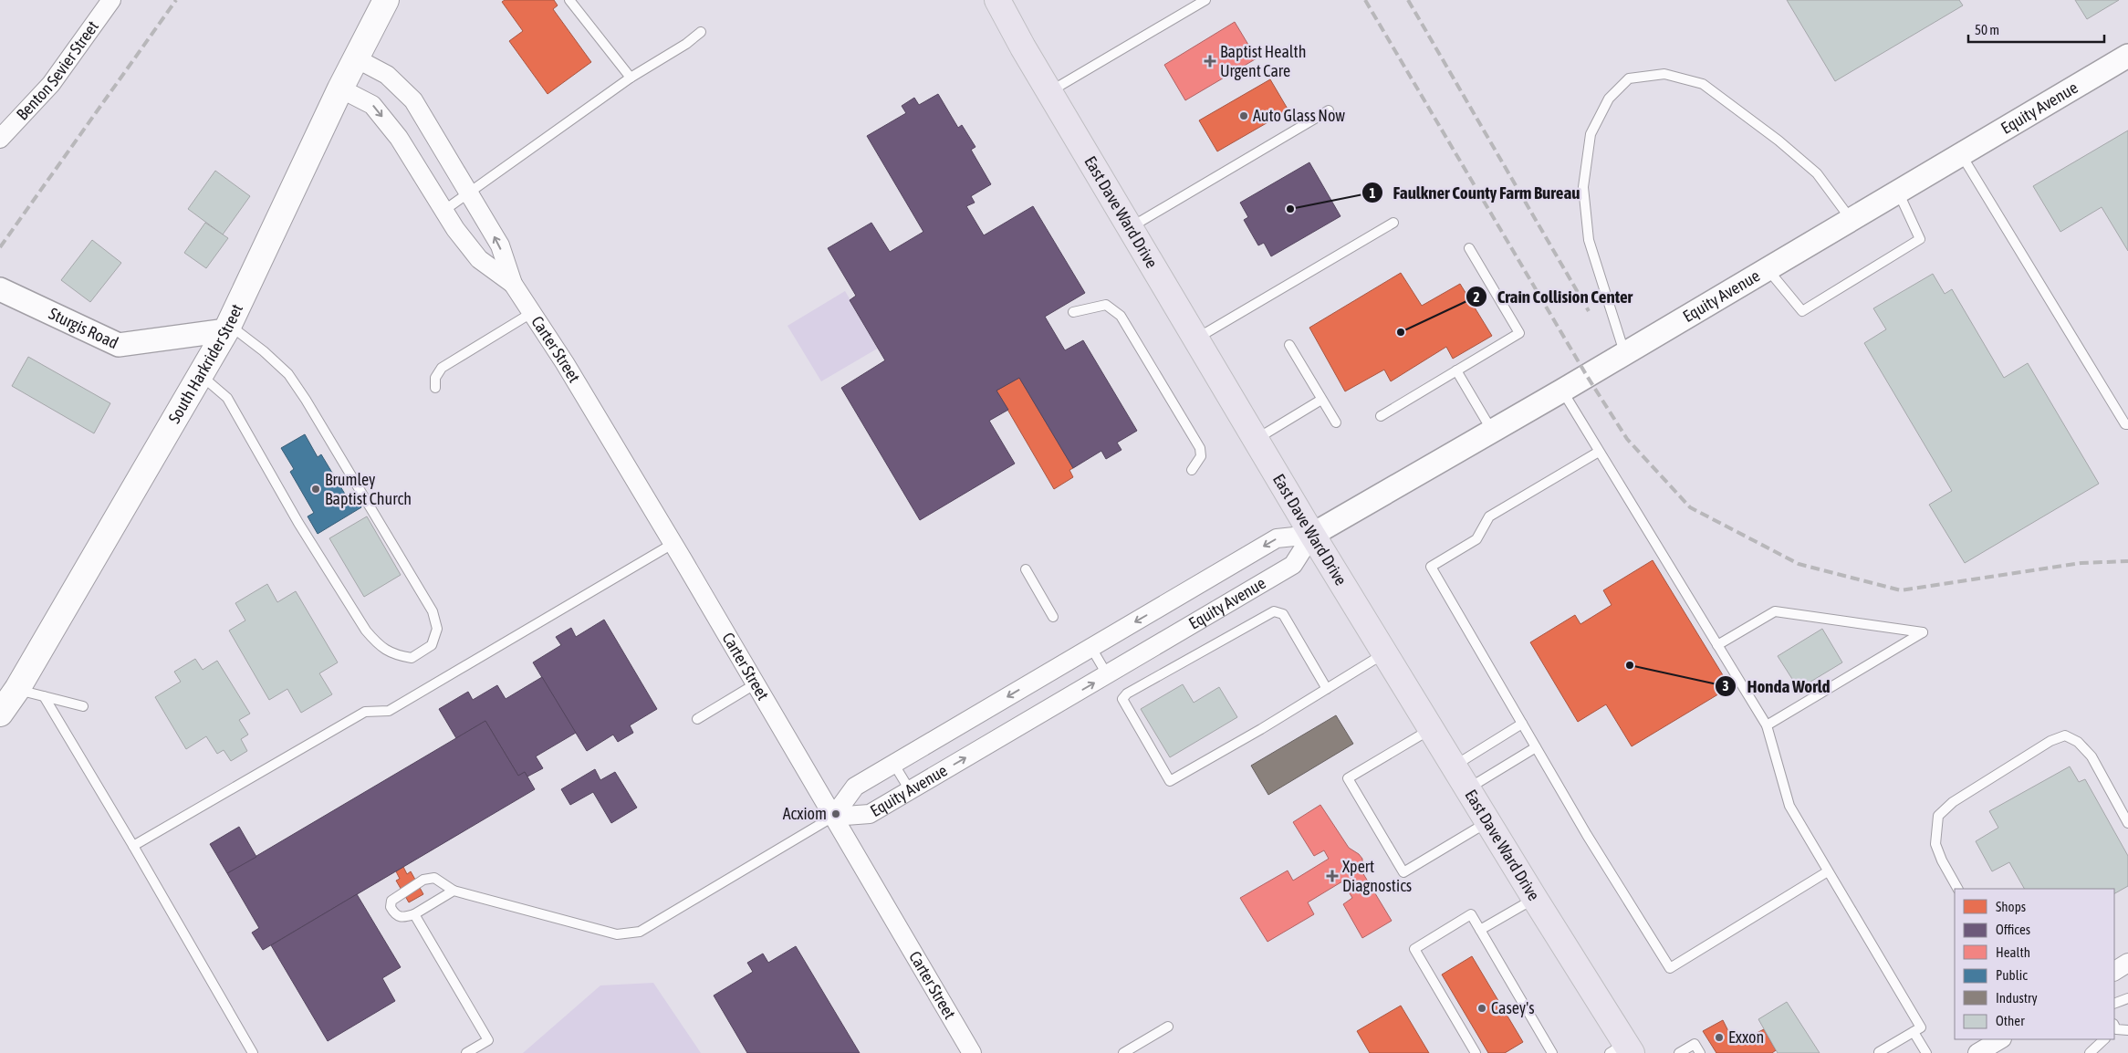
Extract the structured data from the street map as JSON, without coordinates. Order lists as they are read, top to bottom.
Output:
{
  "streets": {
    "main road": ["East Dave Ward Drive", "South Harkrider Street"],
    "street": [
      "Benton Sevier Street",
      "Equity Avenue",
      "Sturgis Road",
      "Carter Street"
    ]
  },
  "crossings": [
    ["Equity Avenue", "East Dave Ward Drive"],
    ["Equity Avenue", "Carter Street"],
    ["Sturgis Road", "South Harkrider Street"],
    ["Carter Street", "South Harkrider Street"]
  ],
  "places": {
    "health": ["Baptist Health Urgent Care", "Xpert Diagnostics"],
    "other": [
      "Auto Glass Now",
      "Faulkner County Farm Bureau",
      "Crain Collision Center",
      "Brumley Baptist Church",
      "Honda World",
      "Acxiom",
      "Casey's",
      "Exxon"
    ]
  },
  "legend": [
    "Shops",
    "Offices",
    "Health",
    "Public",
    "Industry",
    "Other"
  ],
  "scale_bar": "50 m"
}
